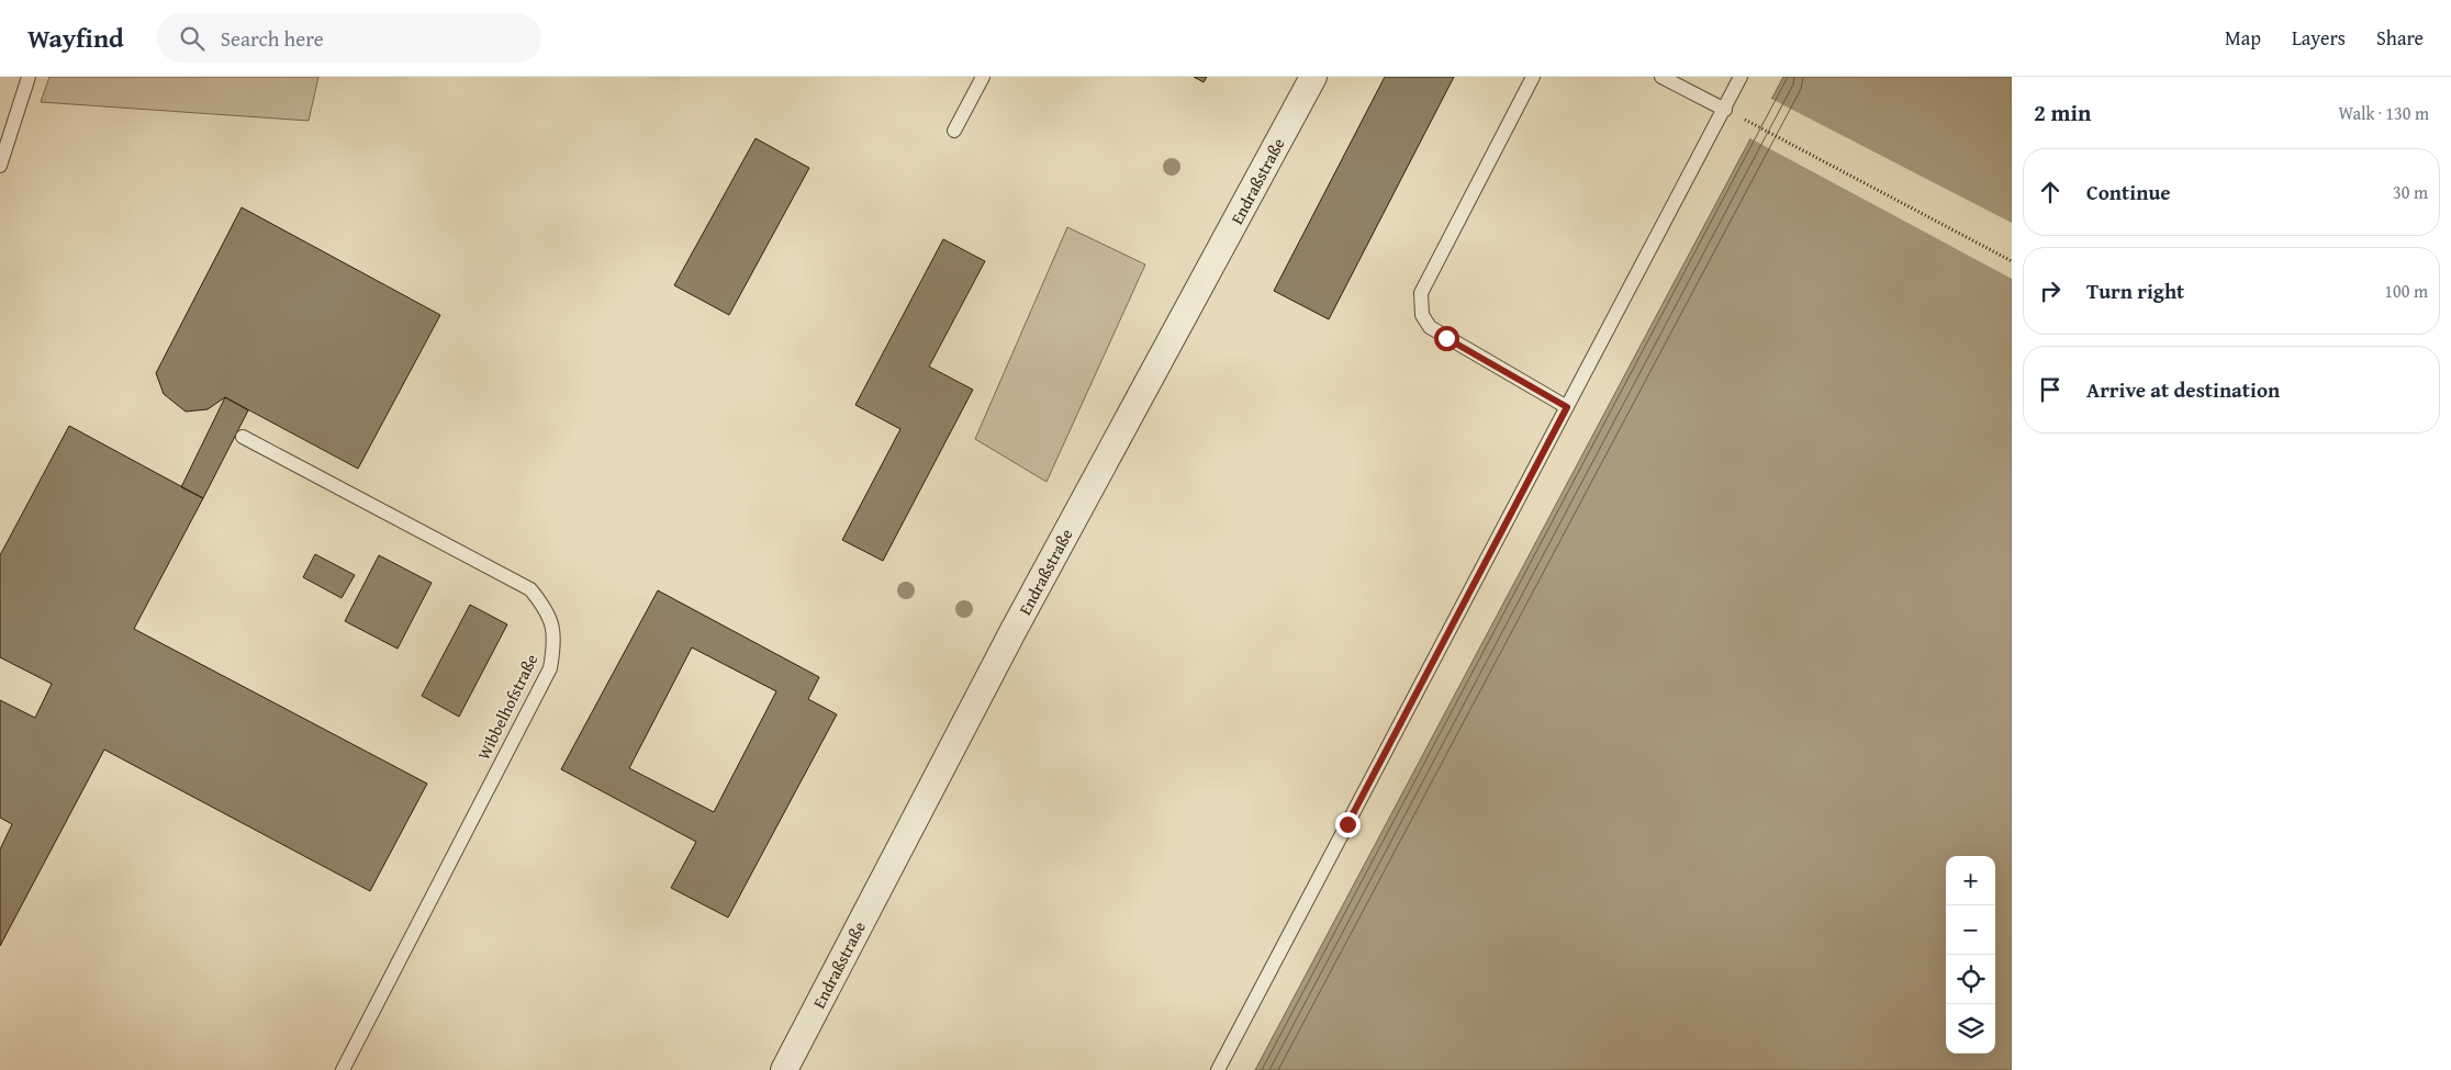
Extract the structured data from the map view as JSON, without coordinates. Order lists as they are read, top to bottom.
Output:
{
  "streets": {
    "street": ["Endraßstraße"],
    "lane": ["Wibbelhofstraße"]
  },
  "page": {
    "header": "Wayfind",
    "search": "Search here",
    "nav": ["Map", "Layers", "Share"],
    "heading": ["2 min", "Walk · 130 m"],
    "list": [
      ["Continue", "30 m"],
      ["Turn right", "100 m"],
      "Arrive at destination"
    ],
    "map_buttons": ["+", "−"]
  }
}
